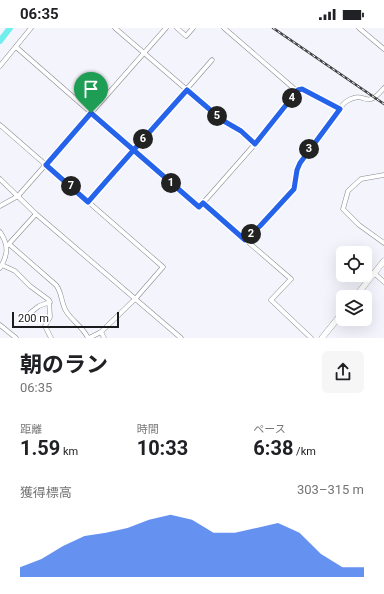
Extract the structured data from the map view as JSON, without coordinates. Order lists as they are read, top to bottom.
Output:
{
  "scale_bar": "200 m",
  "page": {
    "status": "06:35",
    "pins": [
      "4",
      "5",
      "6",
      "3",
      "1",
      "7",
      "2"
    ],
    "scale": "200 m",
    "heading": ["朝のラン", "06:35"],
    "stats": [
      ["距離", "1.59 km"],
      ["時間", "10:33"],
      ["ペース", "6:38 /km"]
    ],
    "chart": ["獲得標高", "303–315 m"]
  }
}
